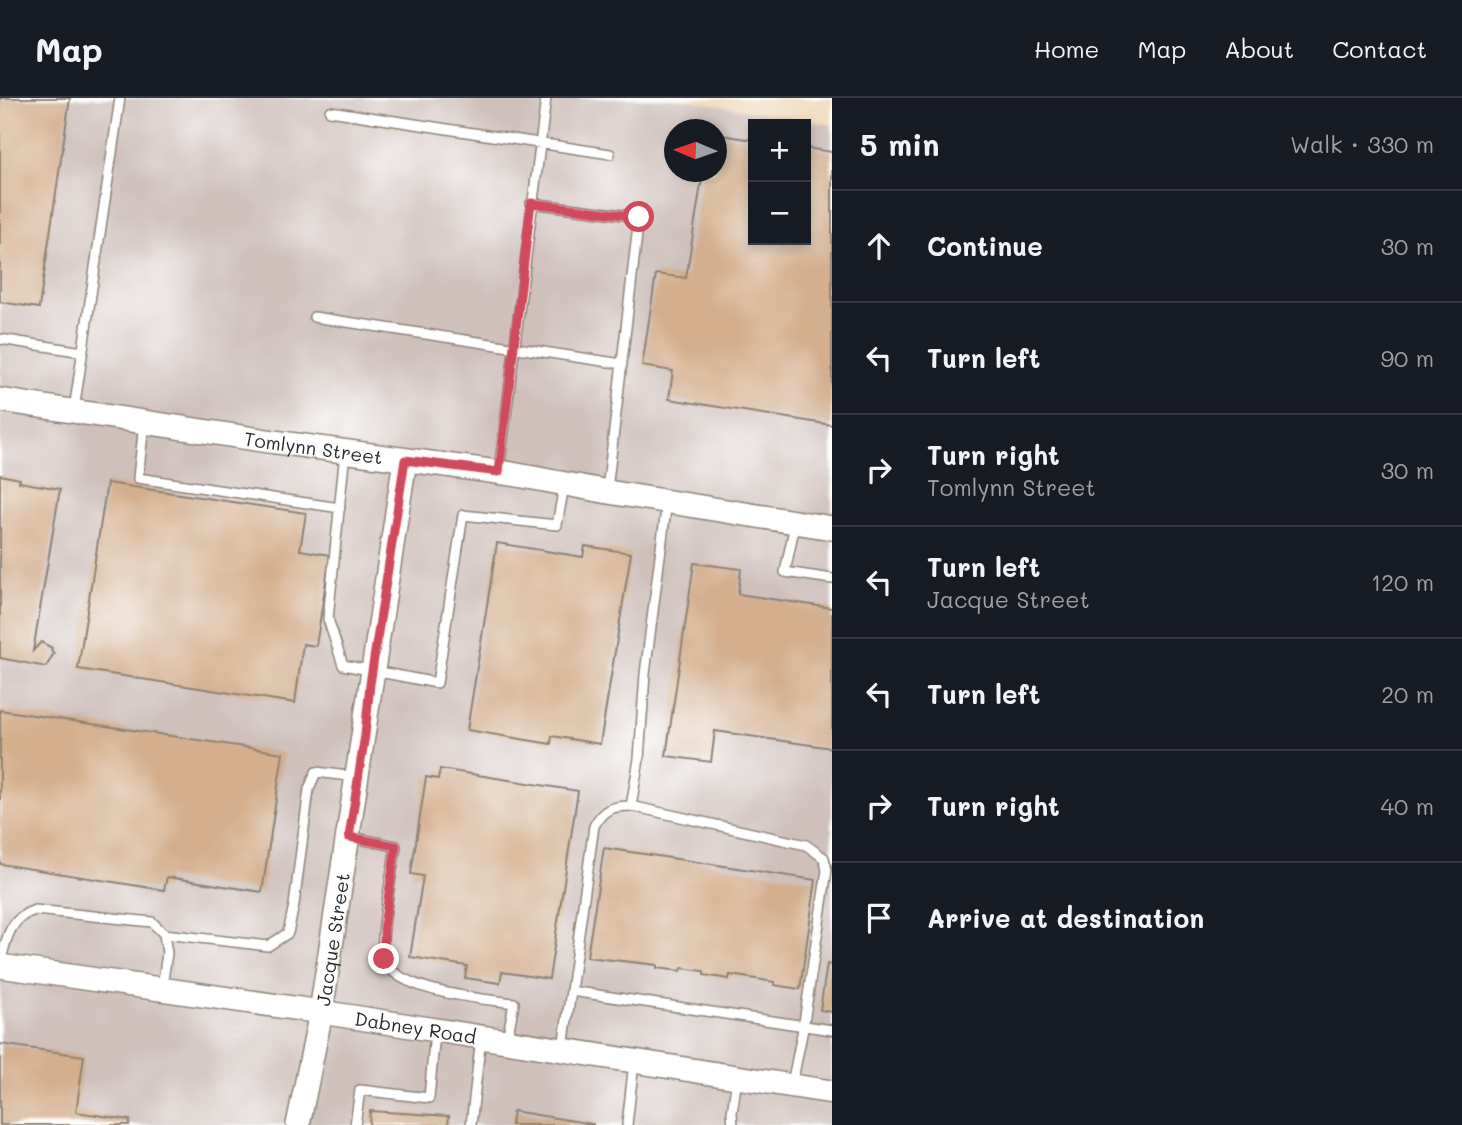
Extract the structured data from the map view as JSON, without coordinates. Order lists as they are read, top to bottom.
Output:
{
  "streets": {
    "street": ["Tomlynn Street", "Jacque Street", "Dabney Road"]
  },
  "crossings": [
    ["Tomlynn Street", "Jacque Street"],
    ["Jacque Street", "Dabney Road"]
  ],
  "north": "left",
  "page": {
    "header": "Map",
    "nav": [
      "Home",
      "Map",
      "About",
      "Contact"
    ],
    "heading": ["5 min", "Walk · 330 m"],
    "map_buttons": ["+", "−"],
    "list": [
      ["Continue", "30 m"],
      ["Turn left", "90 m"],
      ["Turn right", "Tomlynn Street", "30 m"],
      ["Turn left", "Jacque Street", "120 m"],
      ["Turn left", "20 m"],
      ["Turn right", "40 m"],
      "Arrive at destination"
    ]
  }
}
